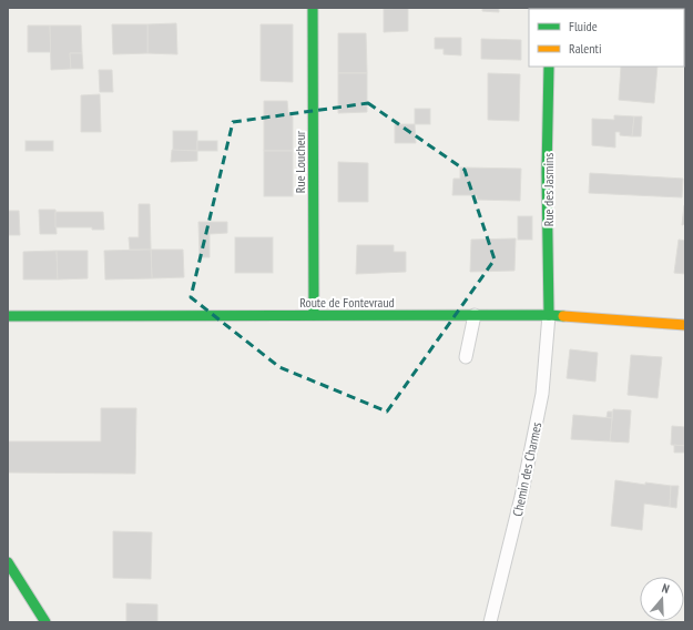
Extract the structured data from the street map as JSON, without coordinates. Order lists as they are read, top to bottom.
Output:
{
  "streets": {
    "street": ["Rue Loucheur", "Rue des Jasmins", "Route de Fontevraud"],
    "lane": ["Chemin des Charmes"]
  },
  "crossings": [
    ["Rue Loucheur", "Route de Fontevraud"],
    ["Rue des Jasmins", "Route de Fontevraud"],
    ["Rue des Jasmins", "Chemin des Charmes"],
    ["Route de Fontevraud", "Chemin des Charmes"]
  ],
  "legend": ["Fluide", "Ralenti"],
  "north": "top"
}
